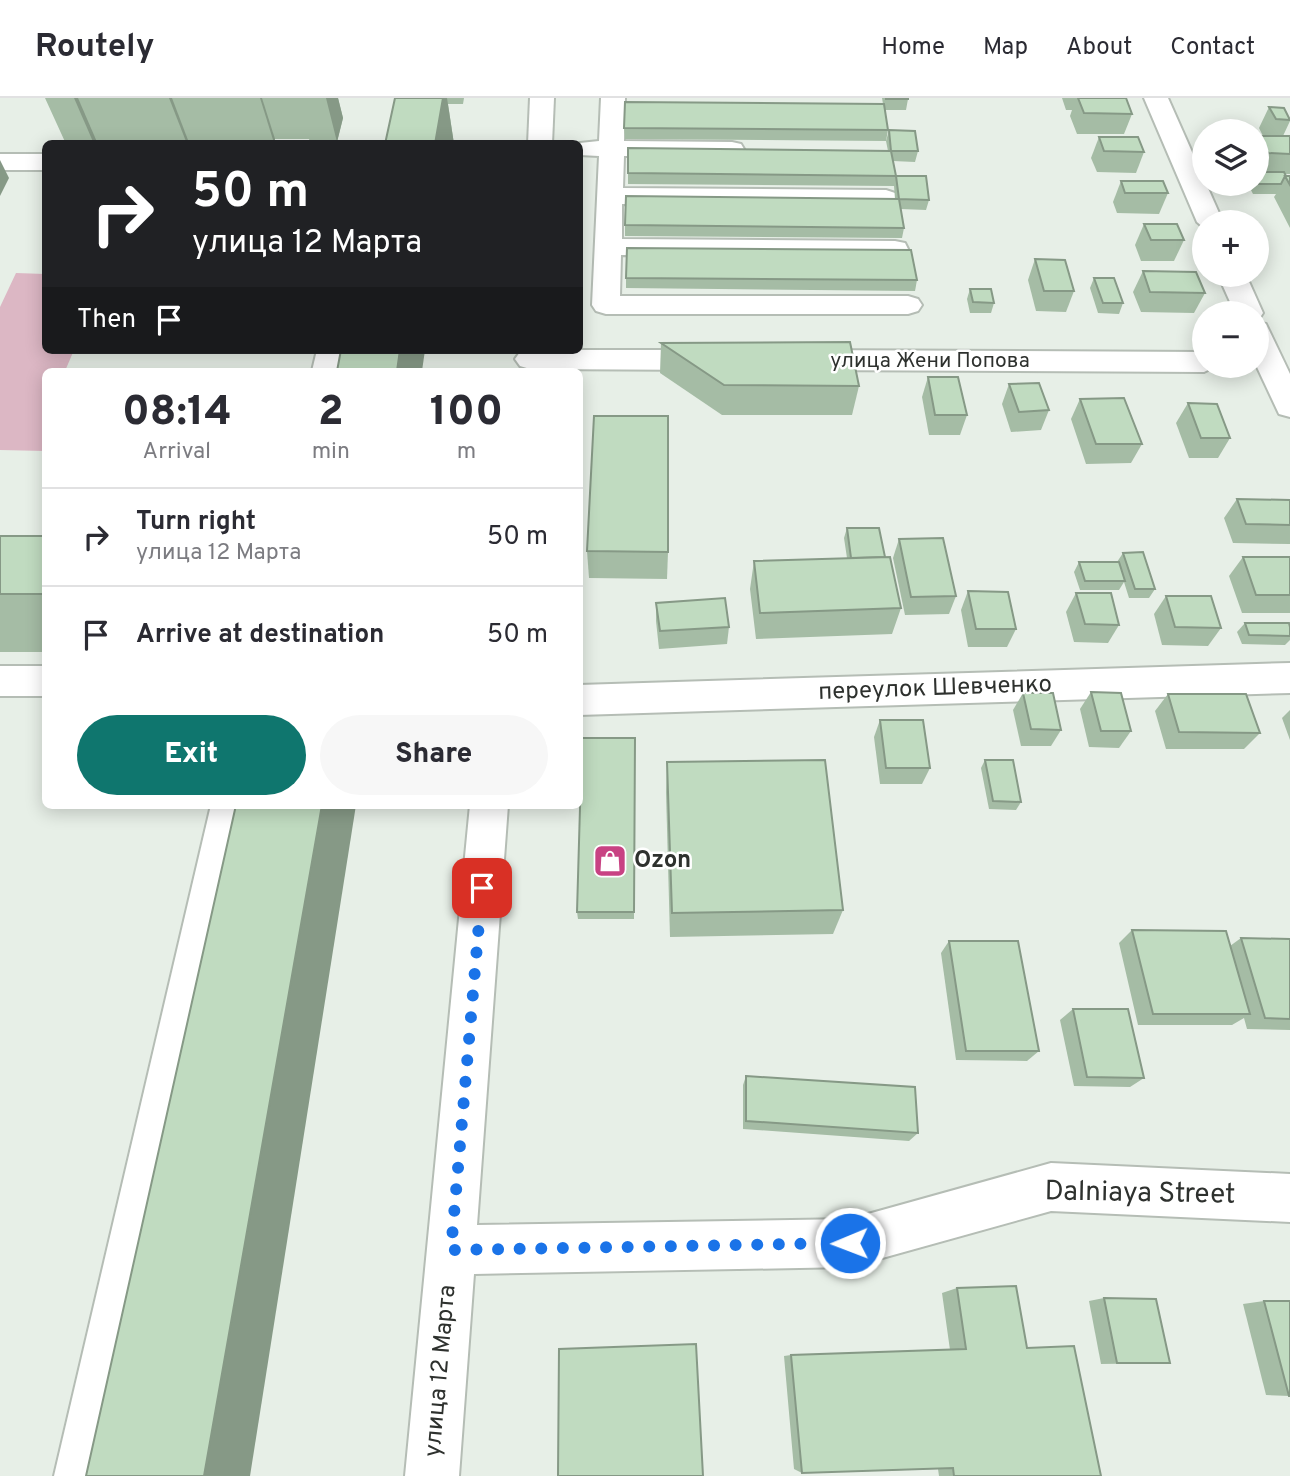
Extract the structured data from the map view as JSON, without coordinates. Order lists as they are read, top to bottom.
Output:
{
  "streets": {
    "street": [
      "улица Жени Попова",
      "переулок Шевченко",
      "Dalniaya Street",
      "улица 12 Марта"
    ]
  },
  "crossings": [
    ["Dalniaya Street", "улица 12 Марта"]
  ],
  "places": {
    "shop": ["Ozon"]
  },
  "page": {
    "header": "Routely",
    "nav": [
      "Home",
      "Map",
      "About",
      "Contact"
    ],
    "map_buttons": ["+", "−"],
    "turn": ["50 m", "улица 12 Марта"],
    "then": "Then",
    "eta": [
      "08:14",
      "Arrival",
      "2",
      "min",
      "100",
      "m"
    ],
    "list": [
      {
        "name": "Turn right",
        "note": "улица 12 Марта",
        "value": "50 m"
      },
      {
        "name": "Arrive at destination",
        "value": "50 m"
      }
    ],
    "buttons": ["Exit", "Share"]
  }
}
